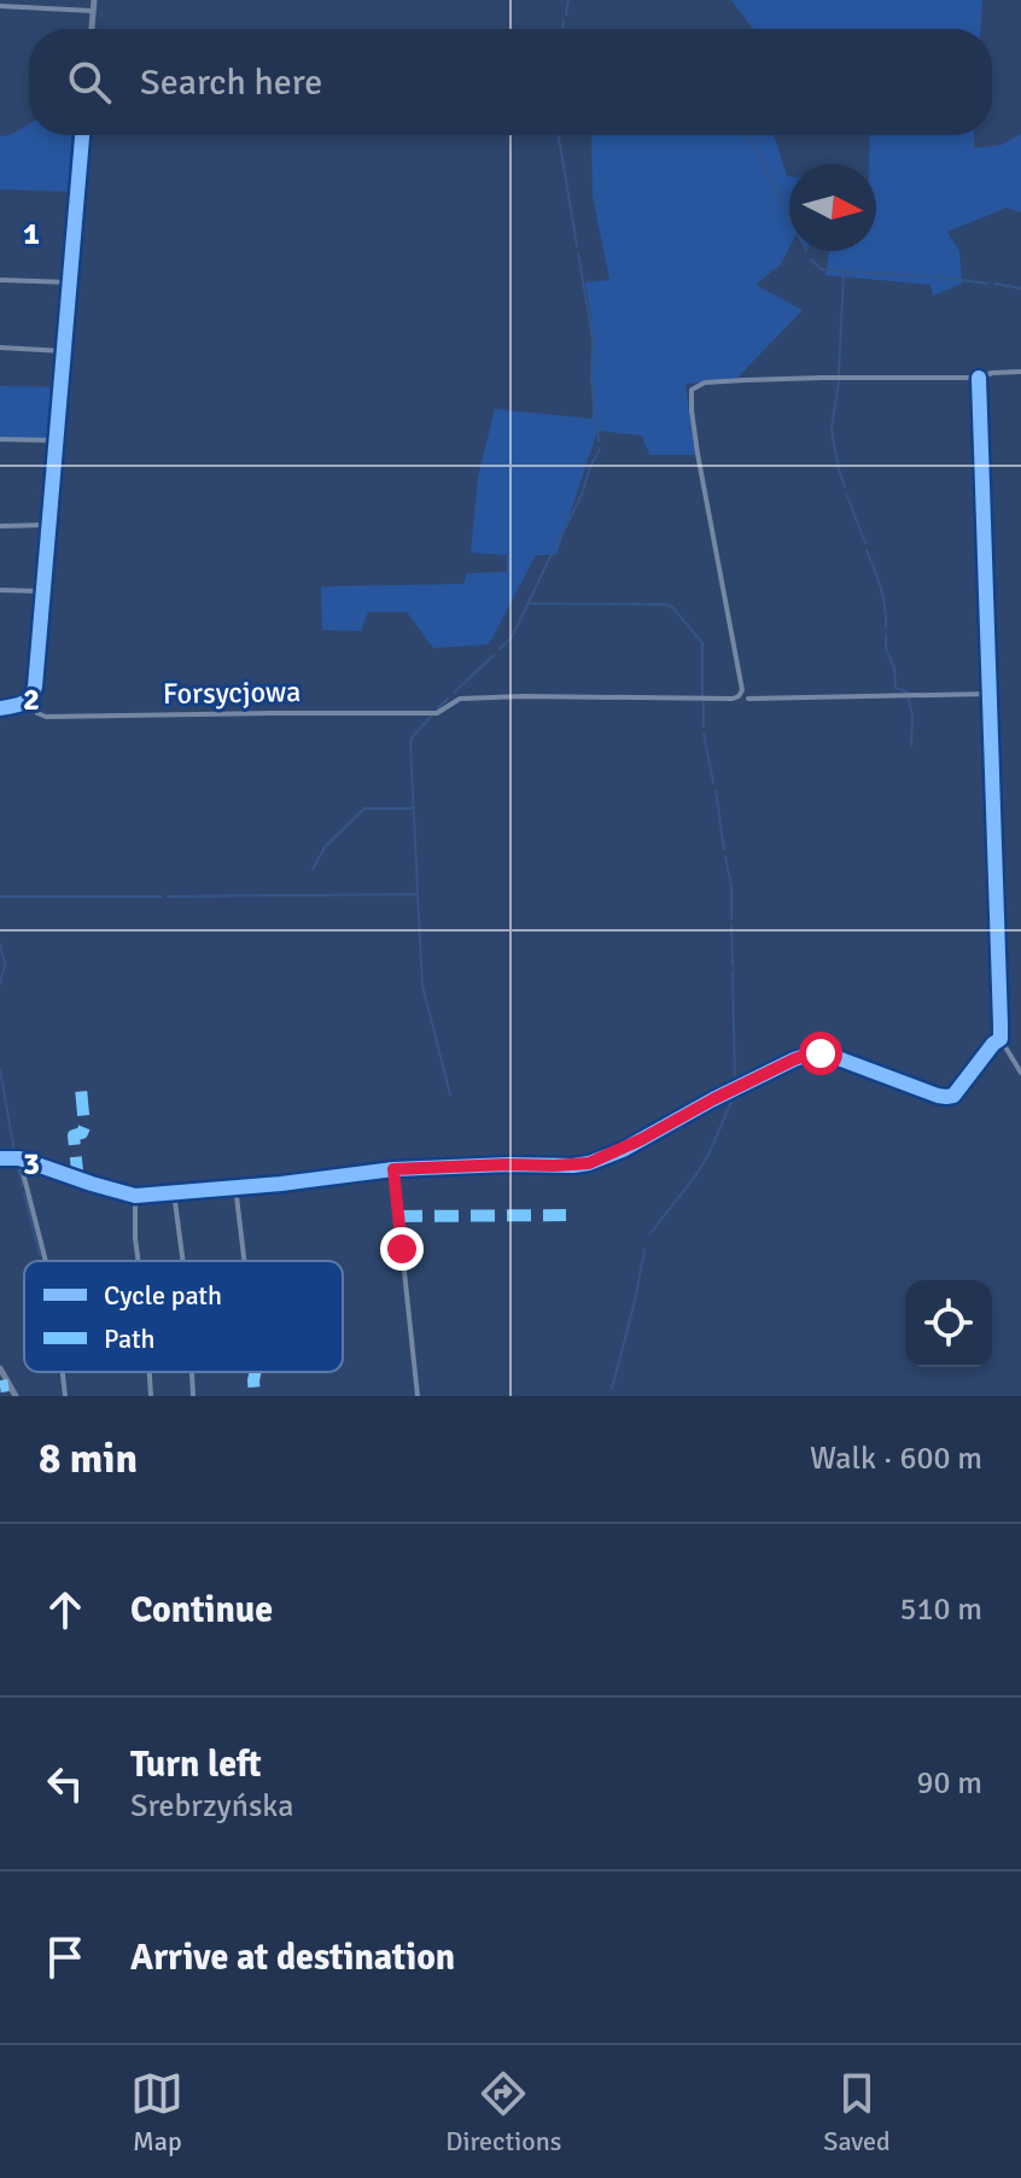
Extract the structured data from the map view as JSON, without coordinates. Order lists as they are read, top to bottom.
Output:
{
  "streets": {
    "street": ["Forsycjowa"]
  },
  "legend": ["Cycle path", "Path"],
  "north": "right",
  "page": {
    "search": "Search here",
    "heading": ["8 min", "Walk · 600 m"],
    "list": [
      ["Continue", "510 m"],
      ["Turn left", "Srebrzyńska", "90 m"],
      "Arrive at destination"
    ],
    "nav": ["Map", "Directions", "Saved"]
  },
  "grid": {
    "rows": ["1", "2", "3"]
  }
}
